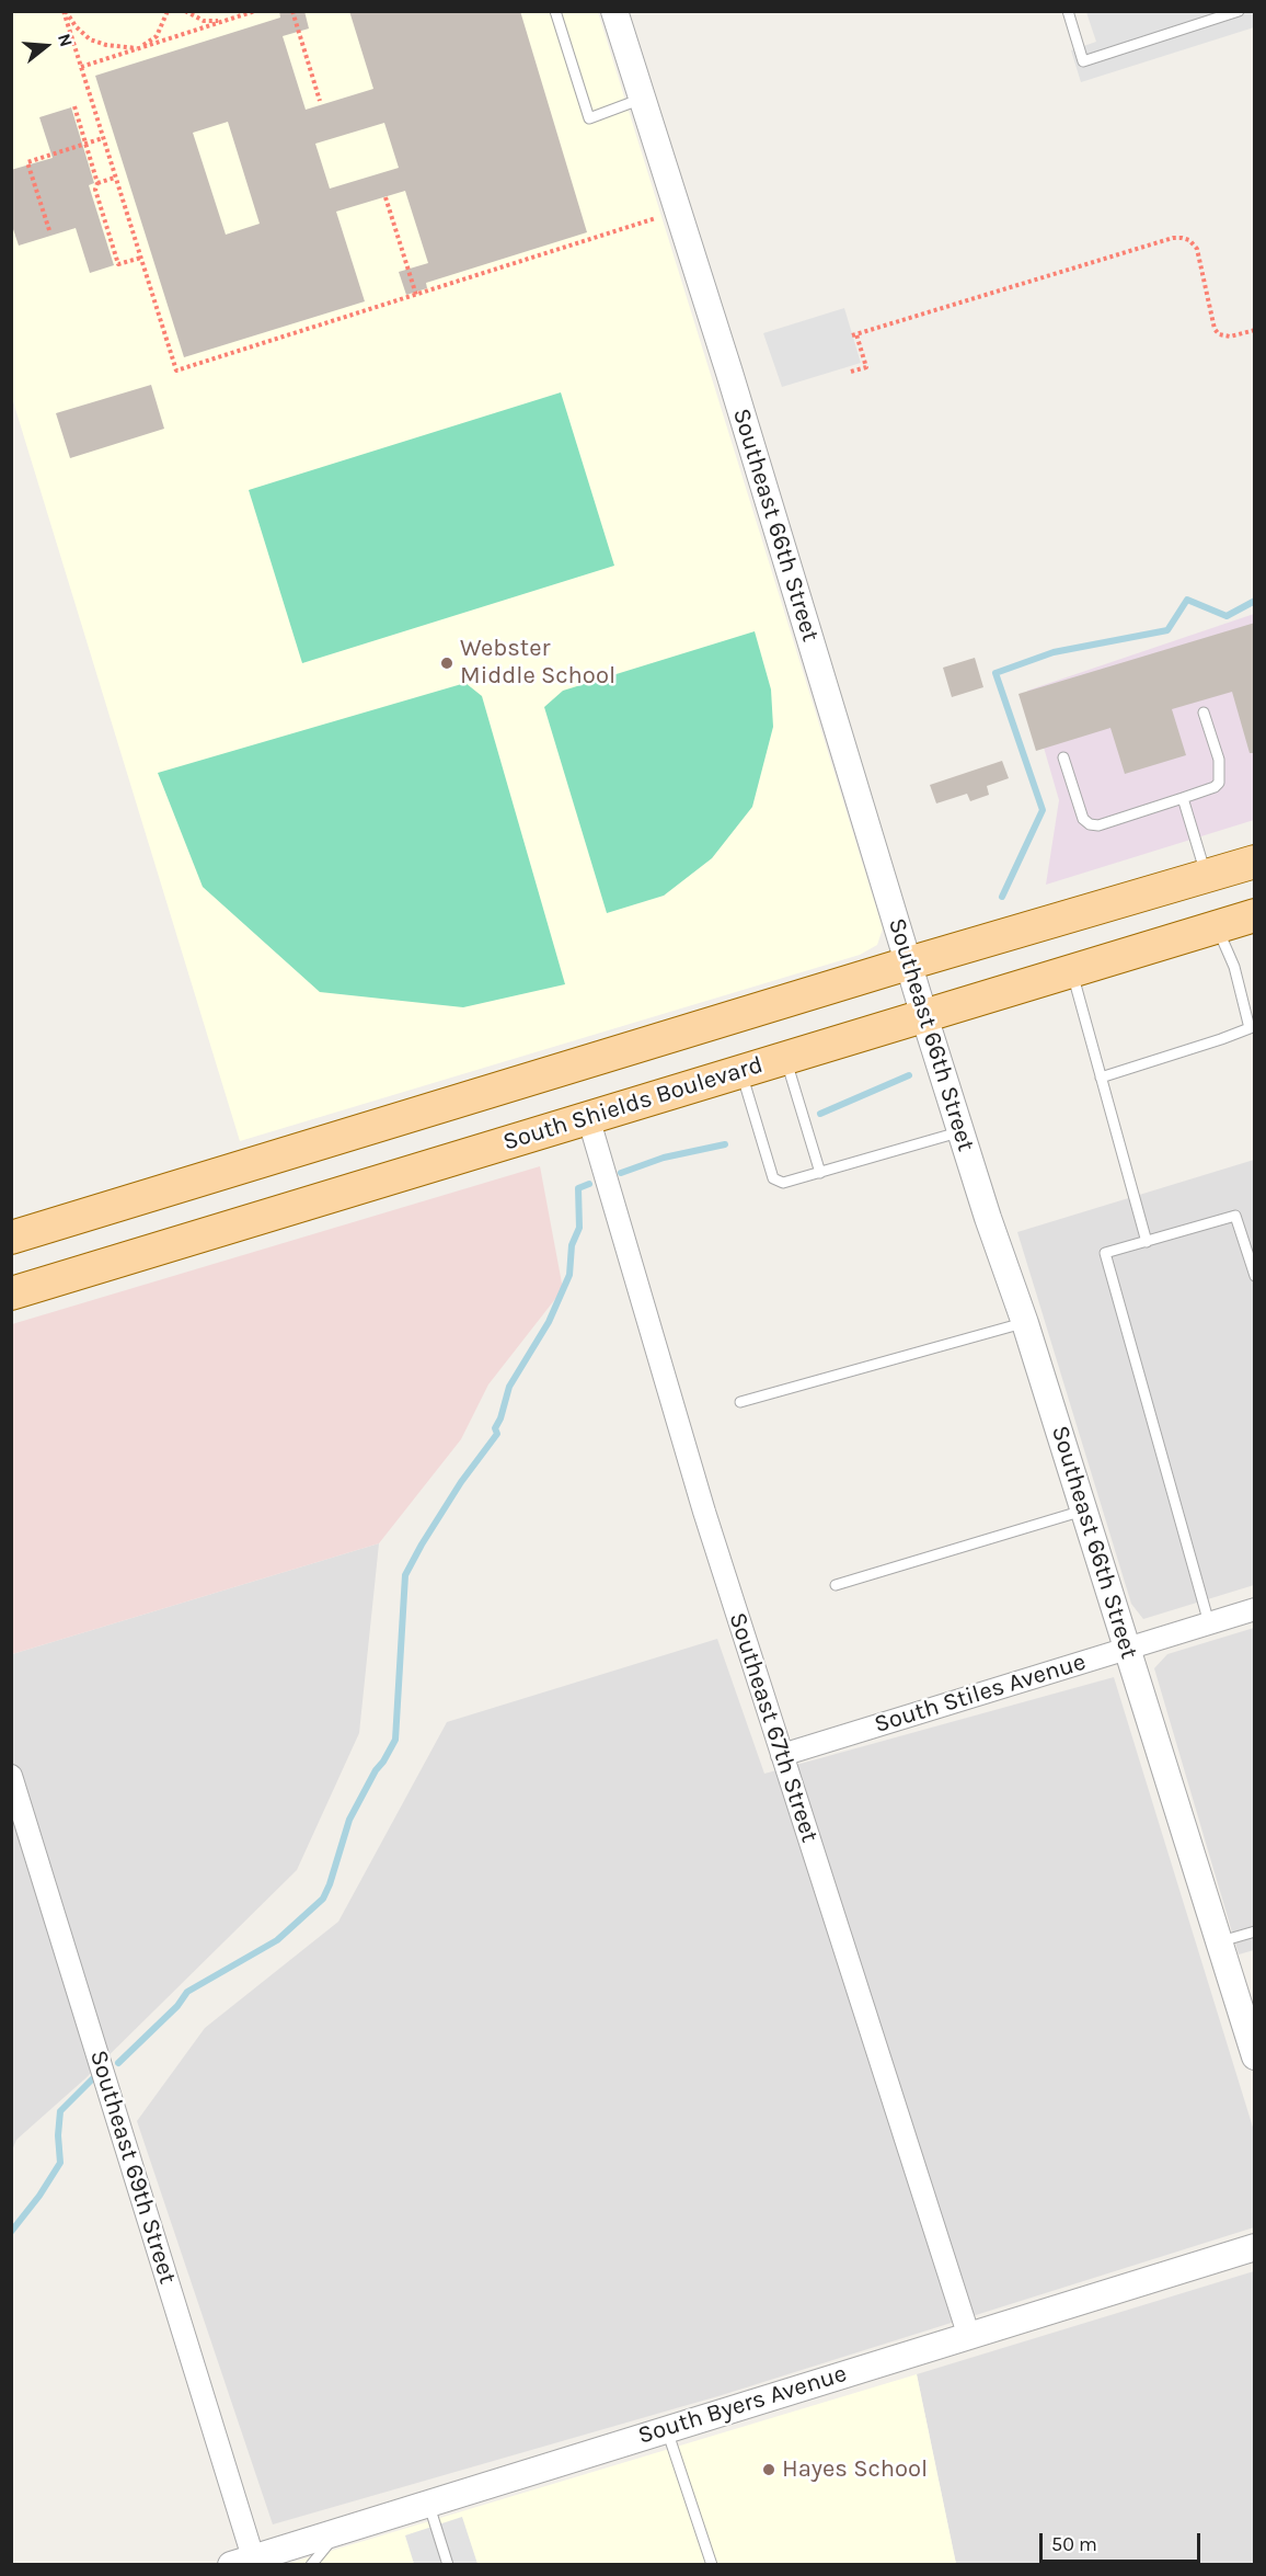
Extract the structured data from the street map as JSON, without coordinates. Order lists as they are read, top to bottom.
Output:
{
  "streets": {
    "main road": ["South Shields Boulevard"],
    "street": [
      "Southeast 66th Street",
      "South Stiles Avenue",
      "Southeast 67th Street",
      "Southeast 69th Street",
      "South Byers Avenue"
    ]
  },
  "crossings": [
    ["Southeast 66th Street", "South Shields Boulevard"],
    ["Southeast 66th Street", "South Stiles Avenue"],
    ["South Shields Boulevard", "Southeast 67th Street"],
    ["South Stiles Avenue", "Southeast 67th Street"],
    ["Southeast 67th Street", "South Byers Avenue"],
    ["Southeast 69th Street", "South Byers Avenue"]
  ],
  "places": ["Webster Middle School", "Hayes School"],
  "scale_bar": "50 m",
  "north": "right"
}
